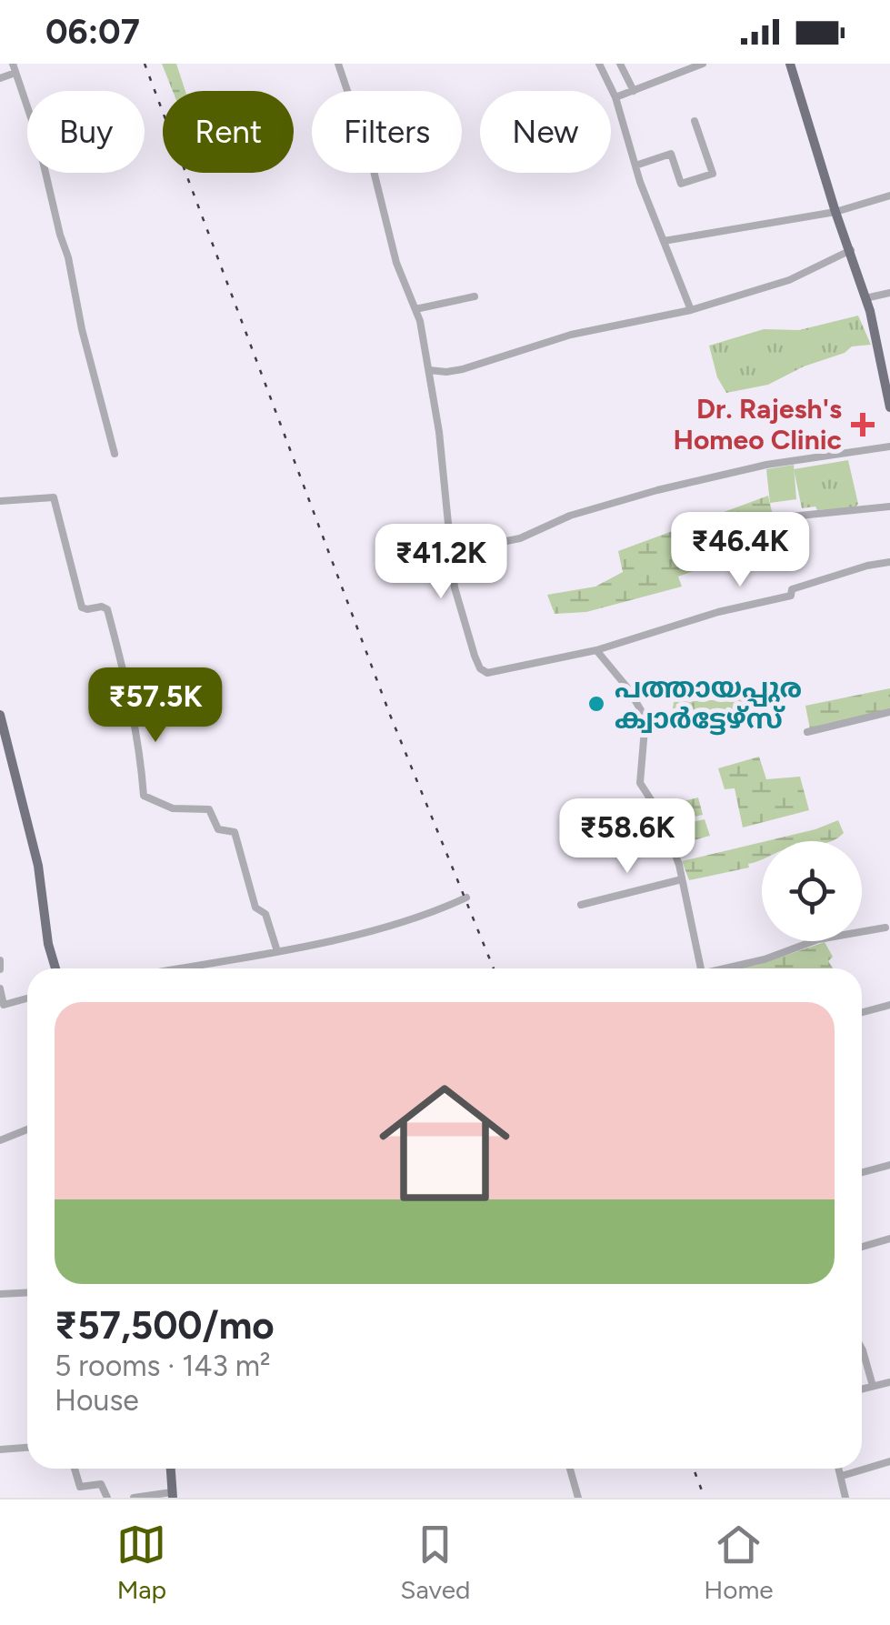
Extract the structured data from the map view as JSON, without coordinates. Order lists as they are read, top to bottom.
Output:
{
  "places": {
    "health": ["Dr. Rajesh's Homeo Clinic"],
    "other": ["പത്തായപ്പുര ക്വാർട്ടേഴ്സ്"]
  },
  "page": {
    "status": "06:07",
    "chip": [
      "Buy",
      "Rent",
      "Filters",
      "New"
    ],
    "price": [
      "₹46.4K",
      "₹41.2K",
      "₹57.5K",
      "₹58.6K"
    ],
    "list": [
      {
        "name": "₹57,500/mo",
        "note": "5 rooms · 143 m² · House"
      }
    ],
    "tabs": ["Map", "Saved", "Home"]
  }
}
